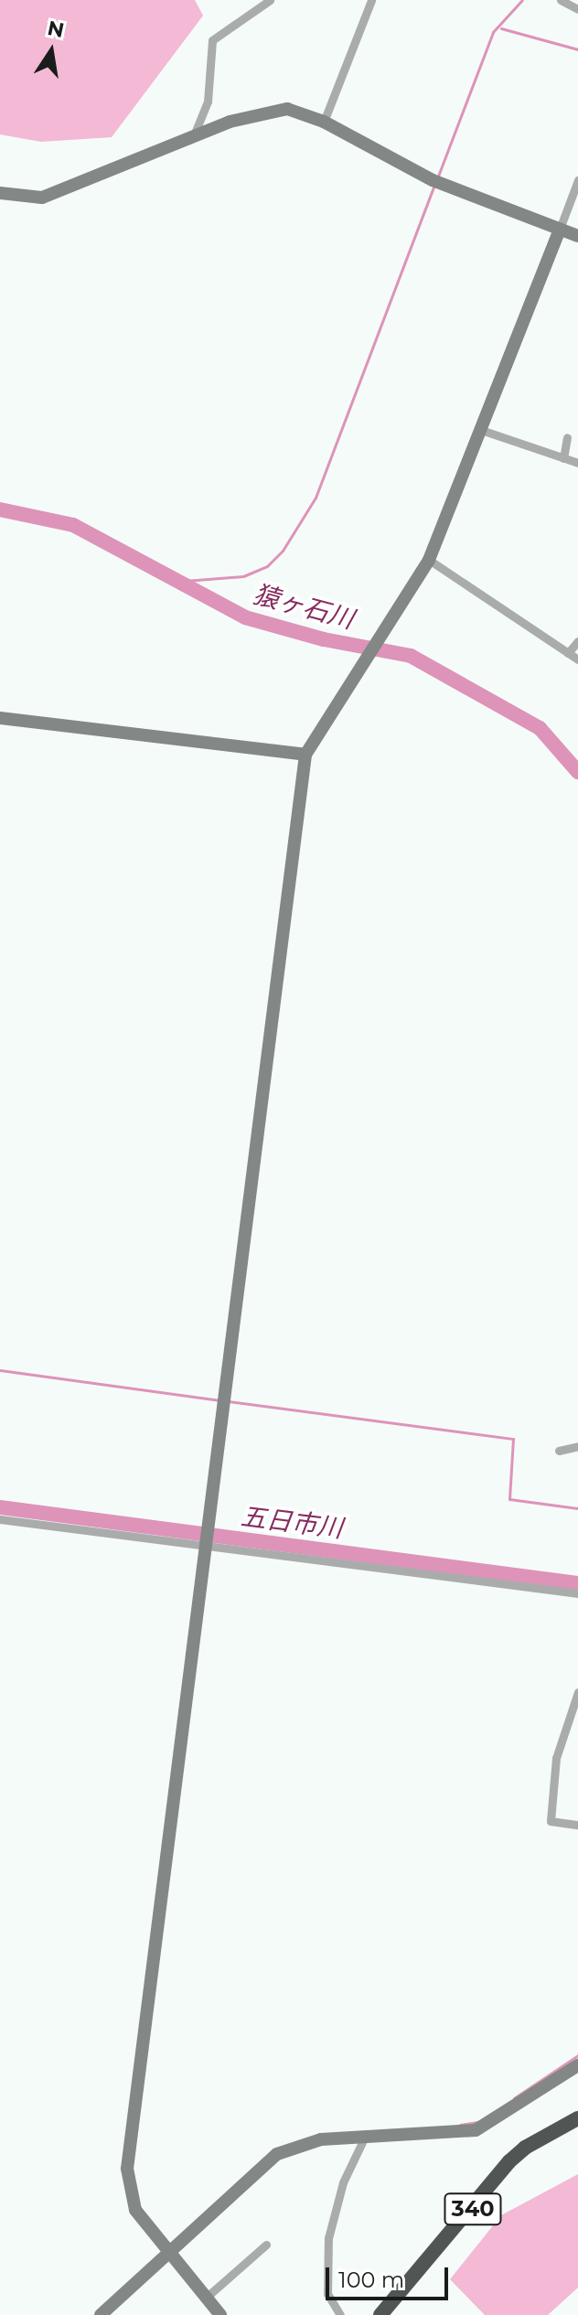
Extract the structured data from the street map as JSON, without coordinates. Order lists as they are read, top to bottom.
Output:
{
  "streets": {
    "highway": ["340"]
  },
  "water": ["猿ヶ石川", "五日市川"],
  "scale_bar": "100 m",
  "north": "top"
}
